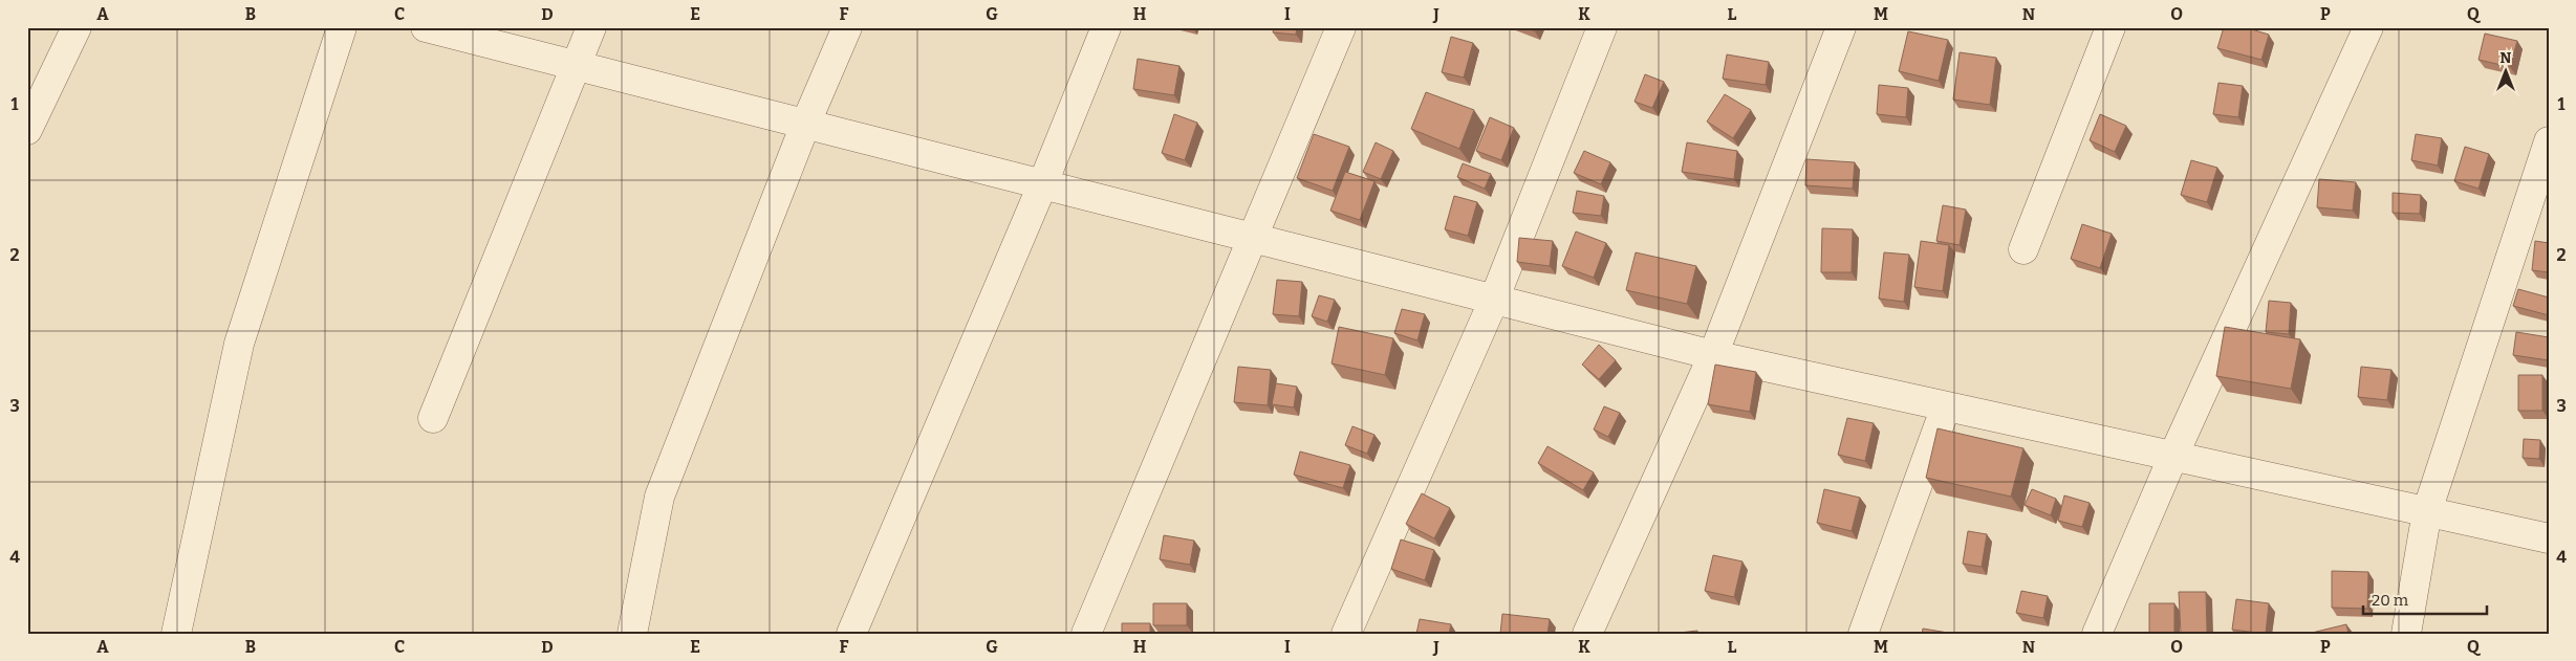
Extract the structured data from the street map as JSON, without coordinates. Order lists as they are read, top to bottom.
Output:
{
  "scale_bar": "20 m",
  "north": "top",
  "grid": {
    "columns": [
      "A",
      "B",
      "C",
      "D",
      "E",
      "F",
      "G",
      "H",
      "I",
      "J",
      "K",
      "L",
      "M",
      "N",
      "O",
      "P",
      "Q"
    ],
    "rows": [
      "1",
      "2",
      "3",
      "4"
    ]
  }
}
